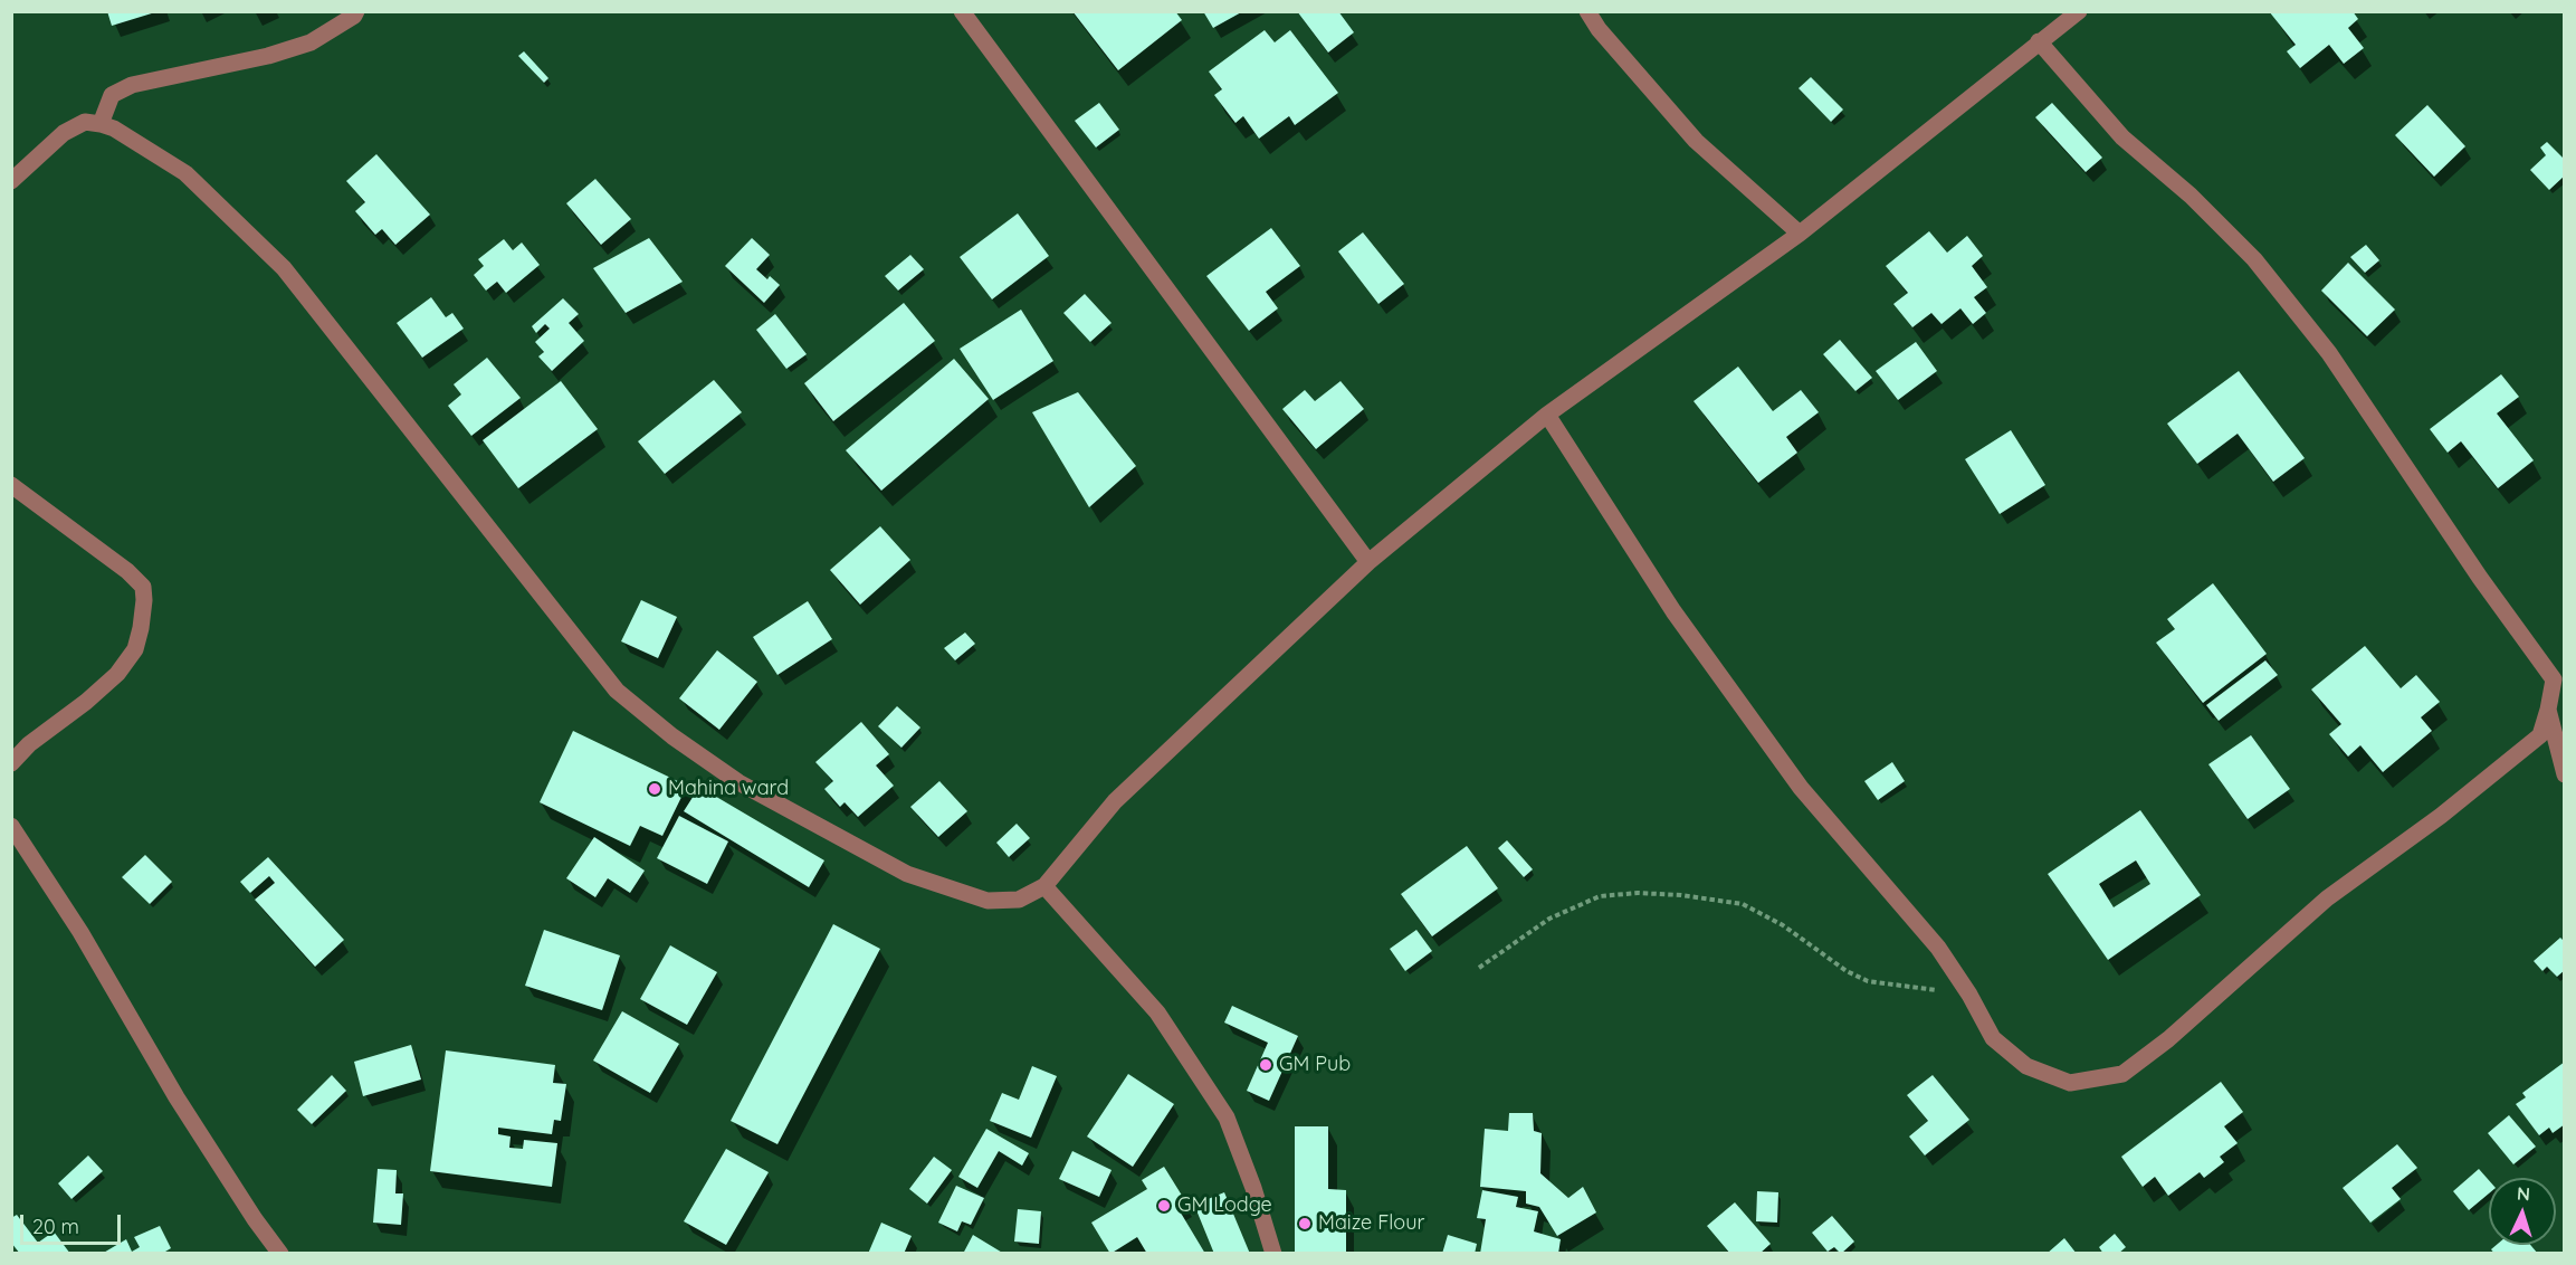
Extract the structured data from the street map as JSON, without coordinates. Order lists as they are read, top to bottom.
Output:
{
  "places": [
    "Mahina ward",
    "GM Pub",
    "GM Lodge",
    "Maize Flour"
  ],
  "scale_bar": "20 m",
  "north": "top"
}
